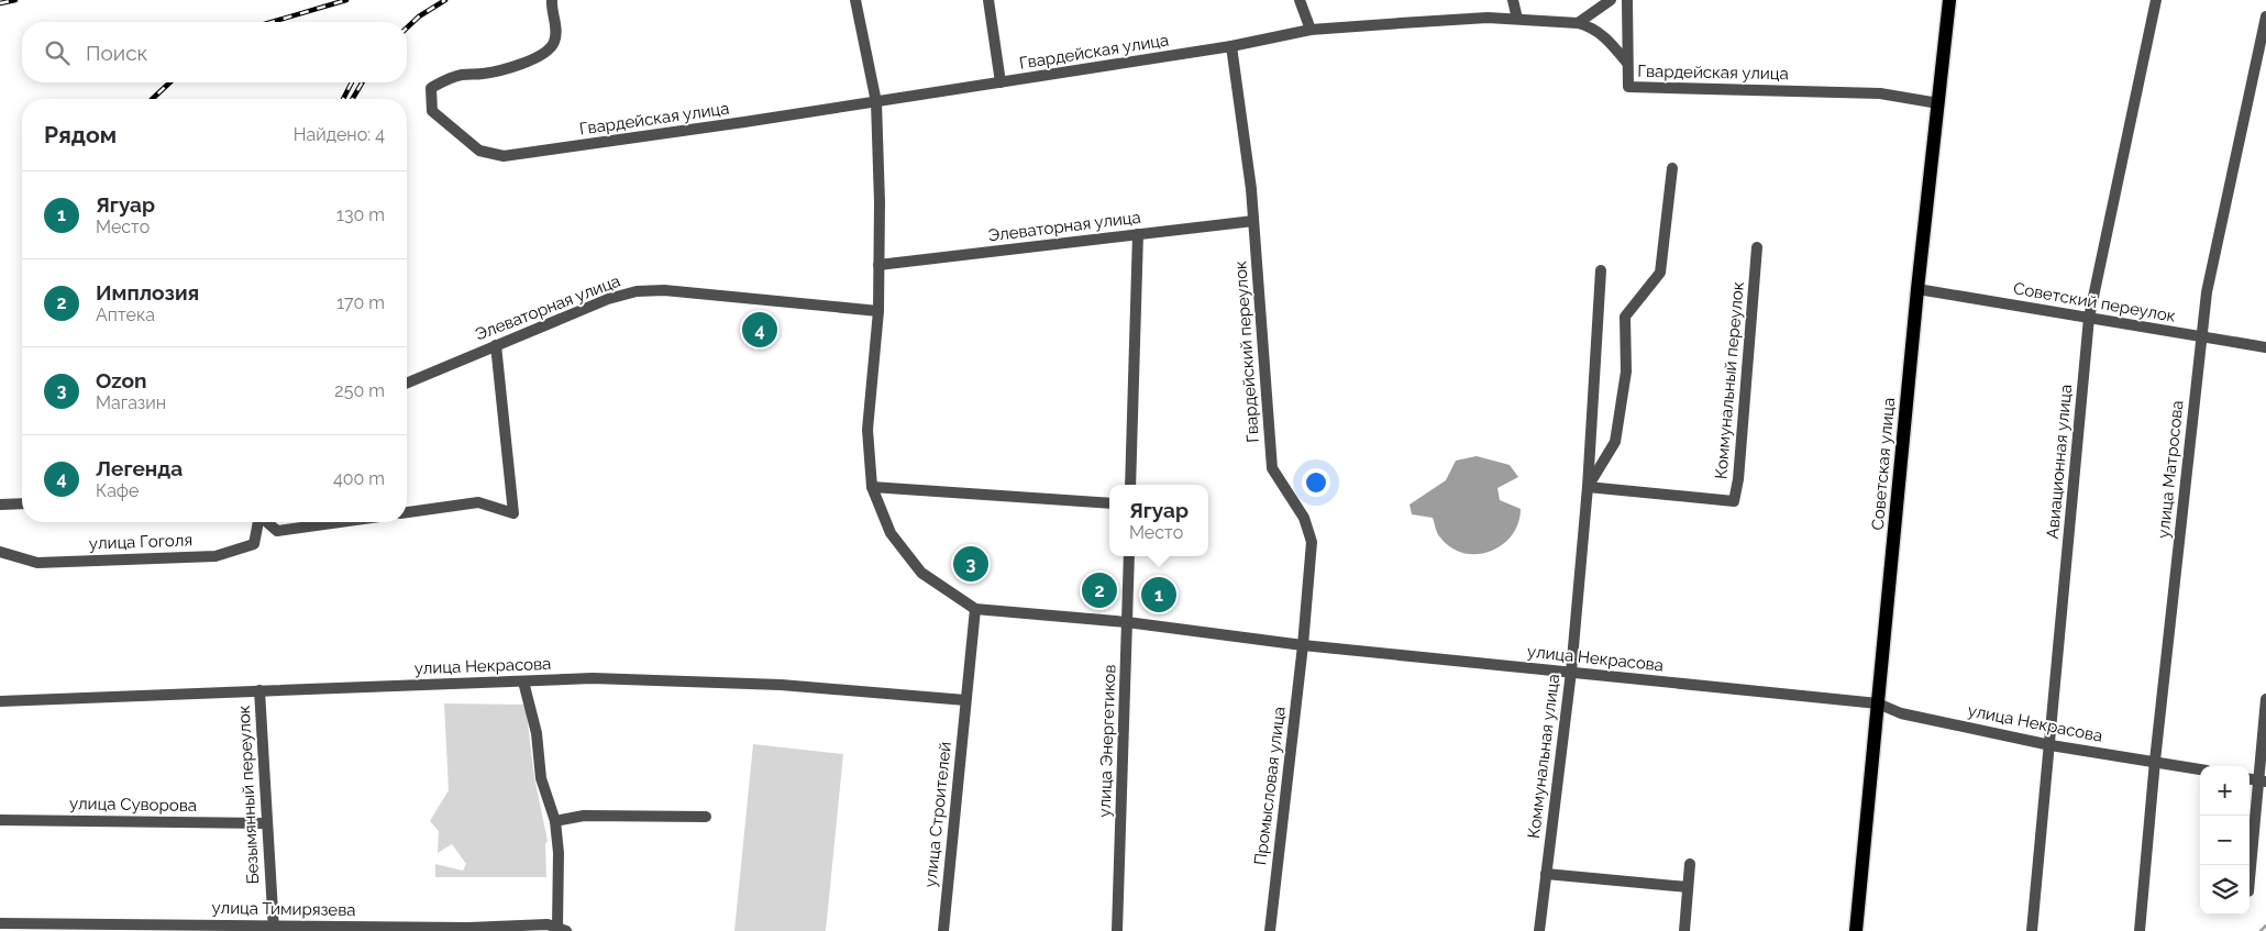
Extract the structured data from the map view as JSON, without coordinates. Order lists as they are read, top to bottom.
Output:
{
  "streets": {
    "main road": ["Советская улица"],
    "street": [
      "Гвардейская улица",
      "Элеваторная улица",
      "Советский переулок",
      "Гвардейский переулок",
      "Коммунальный переулок",
      "Авиационная улица",
      "улица Матросова",
      "улица Гоголя",
      "улица Некрасова",
      "улица Энергетиков",
      "Коммунальная улица",
      "Промысловая улица",
      "Безымянный переулок",
      "улица Суворова",
      "улица Строителей",
      "улица Тимирязева"
    ]
  },
  "crossings": [
    ["Гвардейская улица", "Гвардейский переулок"],
    ["Гвардейская улица", "Советская улица"],
    ["Элеваторная улица", "Гвардейский переулок"],
    ["Советский переулок", "Авиационная улица"],
    ["Советский переулок", "Советская улица"],
    ["Советский переулок", "улица Матросова"],
    ["Гвардейский переулок", "улица Некрасова"],
    ["Гвардейский переулок", "Промысловая улица"],
    ["Коммунальный переулок", "Коммунальная улица"],
    ["Авиационная улица", "улица Некрасова"],
    ["Советская улица", "улица Некрасова"],
    ["улица Матросова", "улица Некрасова"],
    ["улица Некрасова", "улица Энергетиков"],
    ["улица Некрасова", "Коммунальная улица"],
    ["улица Некрасова", "Промысловая улица"],
    ["улица Некрасова", "Безымянный переулок"],
    ["улица Некрасова", "улица Строителей"],
    ["Безымянный переулок", "улица Суворова"],
    ["Безымянный переулок", "улица Тимирязева"]
  ],
  "page": {
    "search": "Поиск",
    "heading": ["Рядом", "Найдено: 4"],
    "list": [
      {
        "mark": "1",
        "name": "Ягуар",
        "note": "Место",
        "value": "130 m"
      },
      {
        "mark": "2",
        "name": "Имплозия",
        "note": "Аптека",
        "value": "170 m"
      },
      {
        "mark": "3",
        "name": "Ozon",
        "note": "Магазин",
        "value": "250 m"
      },
      {
        "mark": "4",
        "name": "Легенда",
        "note": "Кафе",
        "value": "400 m"
      }
    ],
    "pins": [
      "4",
      "3",
      "2",
      "1"
    ],
    "popup": ["Ягуар", "Место"],
    "map_buttons": ["+", "−"]
  }
}
